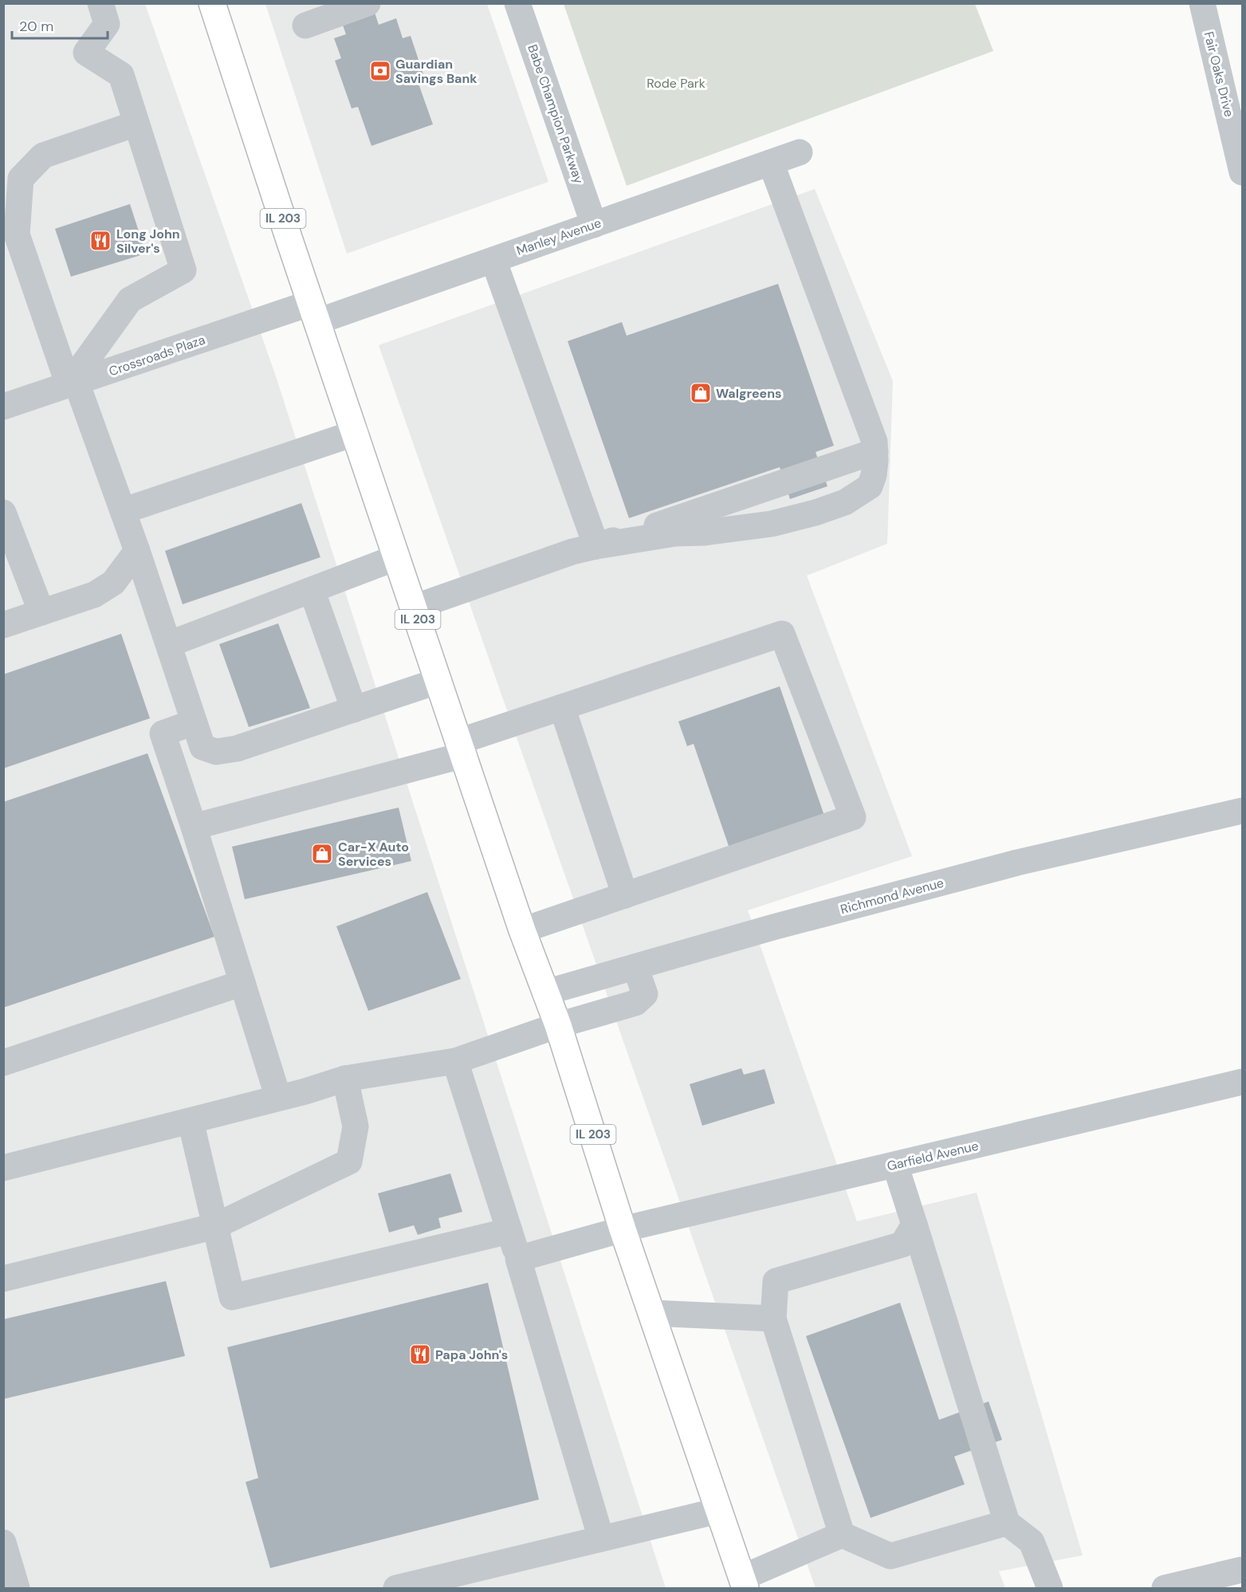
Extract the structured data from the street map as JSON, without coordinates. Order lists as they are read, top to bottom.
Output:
{
  "streets": {
    "main road": ["IL 203"],
    "street": [
      "Fair Oaks Drive",
      "Babe Champion Parkway",
      "Manley Avenue",
      "Crossroads Plaza",
      "Richmond Avenue",
      "Garfield Avenue"
    ]
  },
  "crossings": [
    ["Babe Champion Parkway", "Manley Avenue"],
    ["IL 203", "Manley Avenue"],
    ["IL 203", "Crossroads Plaza"],
    ["IL 203", "Richmond Avenue"],
    ["IL 203", "Garfield Avenue"],
    ["Manley Avenue", "Crossroads Plaza"]
  ],
  "parks": ["Rode Park"],
  "places": {
    "bank": ["Guardian Savings Bank"],
    "restaurant": ["Long John Silver's", "Papa John's"],
    "shop": ["Walgreens", "Car-X Auto Services"]
  },
  "scale_bar": "20 m"
}
